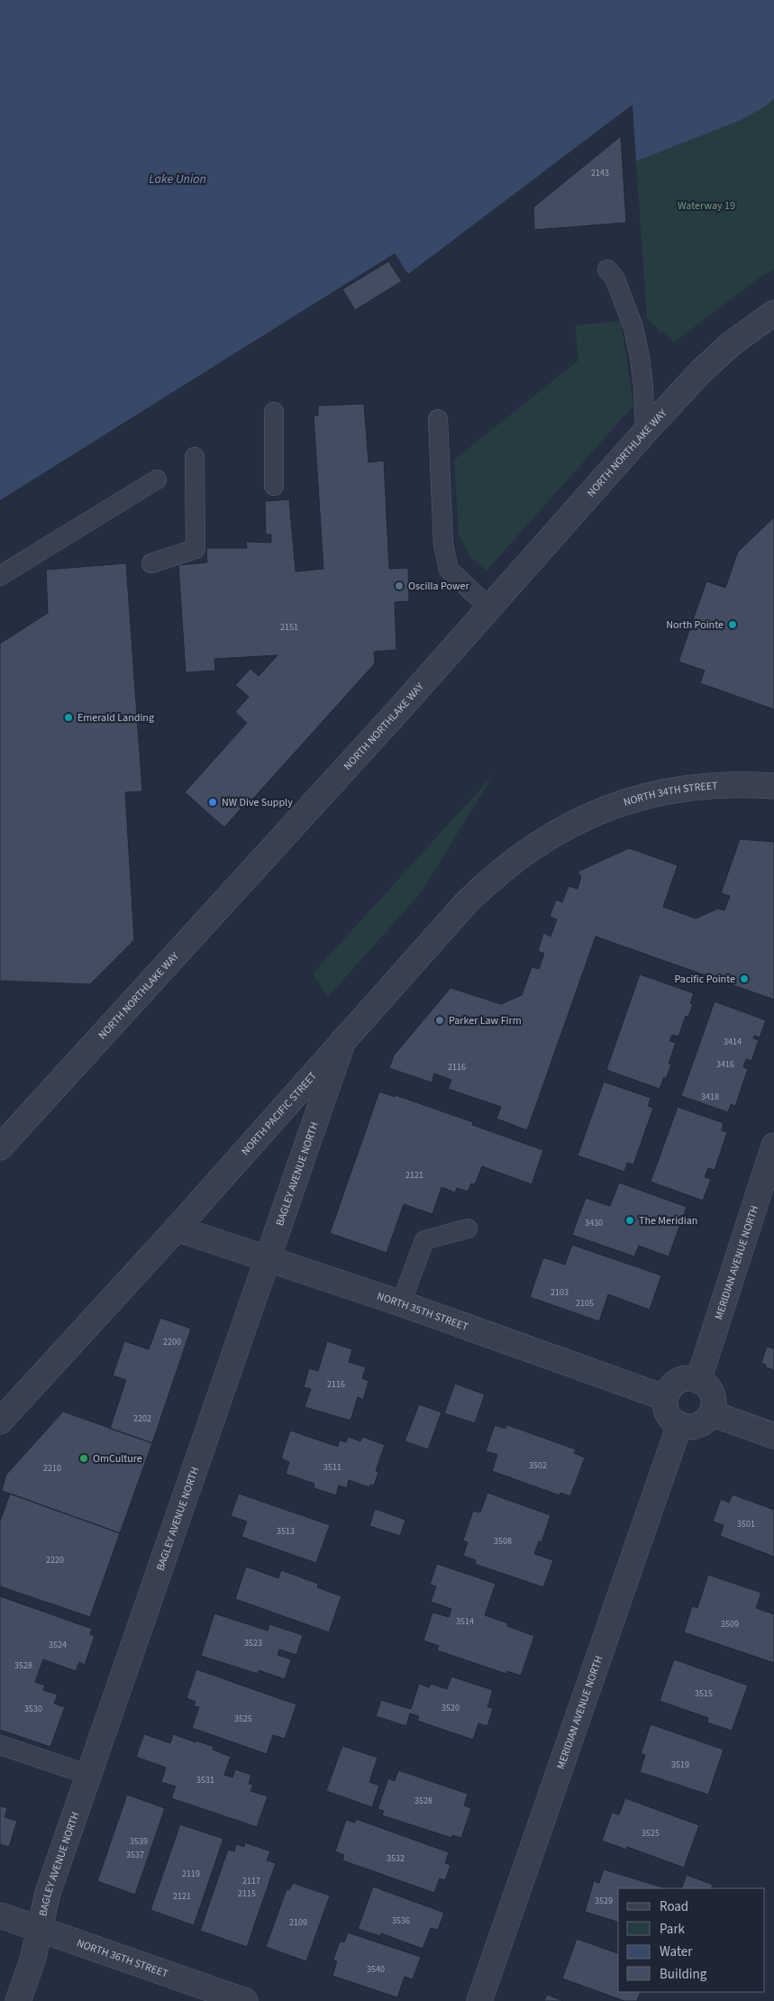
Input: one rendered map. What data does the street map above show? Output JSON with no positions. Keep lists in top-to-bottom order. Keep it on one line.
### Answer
{"streets":{"street":["NORTH NORTHLAKE WAY","NORTH 34TH STREET","NORTH PACIFIC STREET","BAGLEY AVENUE NORTH","MERIDIAN AVENUE NORTH","NORTH 35TH STREET","NORTH 36TH STREET"]},"crossings":[["NORTH 34TH STREET","NORTH PACIFIC STREET"],["NORTH PACIFIC STREET","BAGLEY AVENUE NORTH"],["NORTH PACIFIC STREET","NORTH 35TH STREET"],["BAGLEY AVENUE NORTH","NORTH 35TH STREET"],["BAGLEY AVENUE NORTH","NORTH 36TH STREET"],["MERIDIAN AVENUE NORTH","NORTH 35TH STREET"]],"water":["Lake Union"],"parks":["Waterway 19"],"places":["Oscilla Power","North Pointe","Emerald Landing","NW Dive Supply","Pacific Pointe","Parker Law Firm","The Meridian","OmCulture"],"house_numbers":["2143","2151","3414","3416","2116","3418","2121","3430","2103","2105","2200","2116","2202","3502","3511","2210","3501","3513","3508","2220","3514","3509","3523","3524","3528","3515","3520","3530","3525","3519","3531","3528","3525","3539","3537","3532","2119","2117","2115","2121","3529","3536","2109","3540"],"legend":["Road","Park","Water","Building"]}
